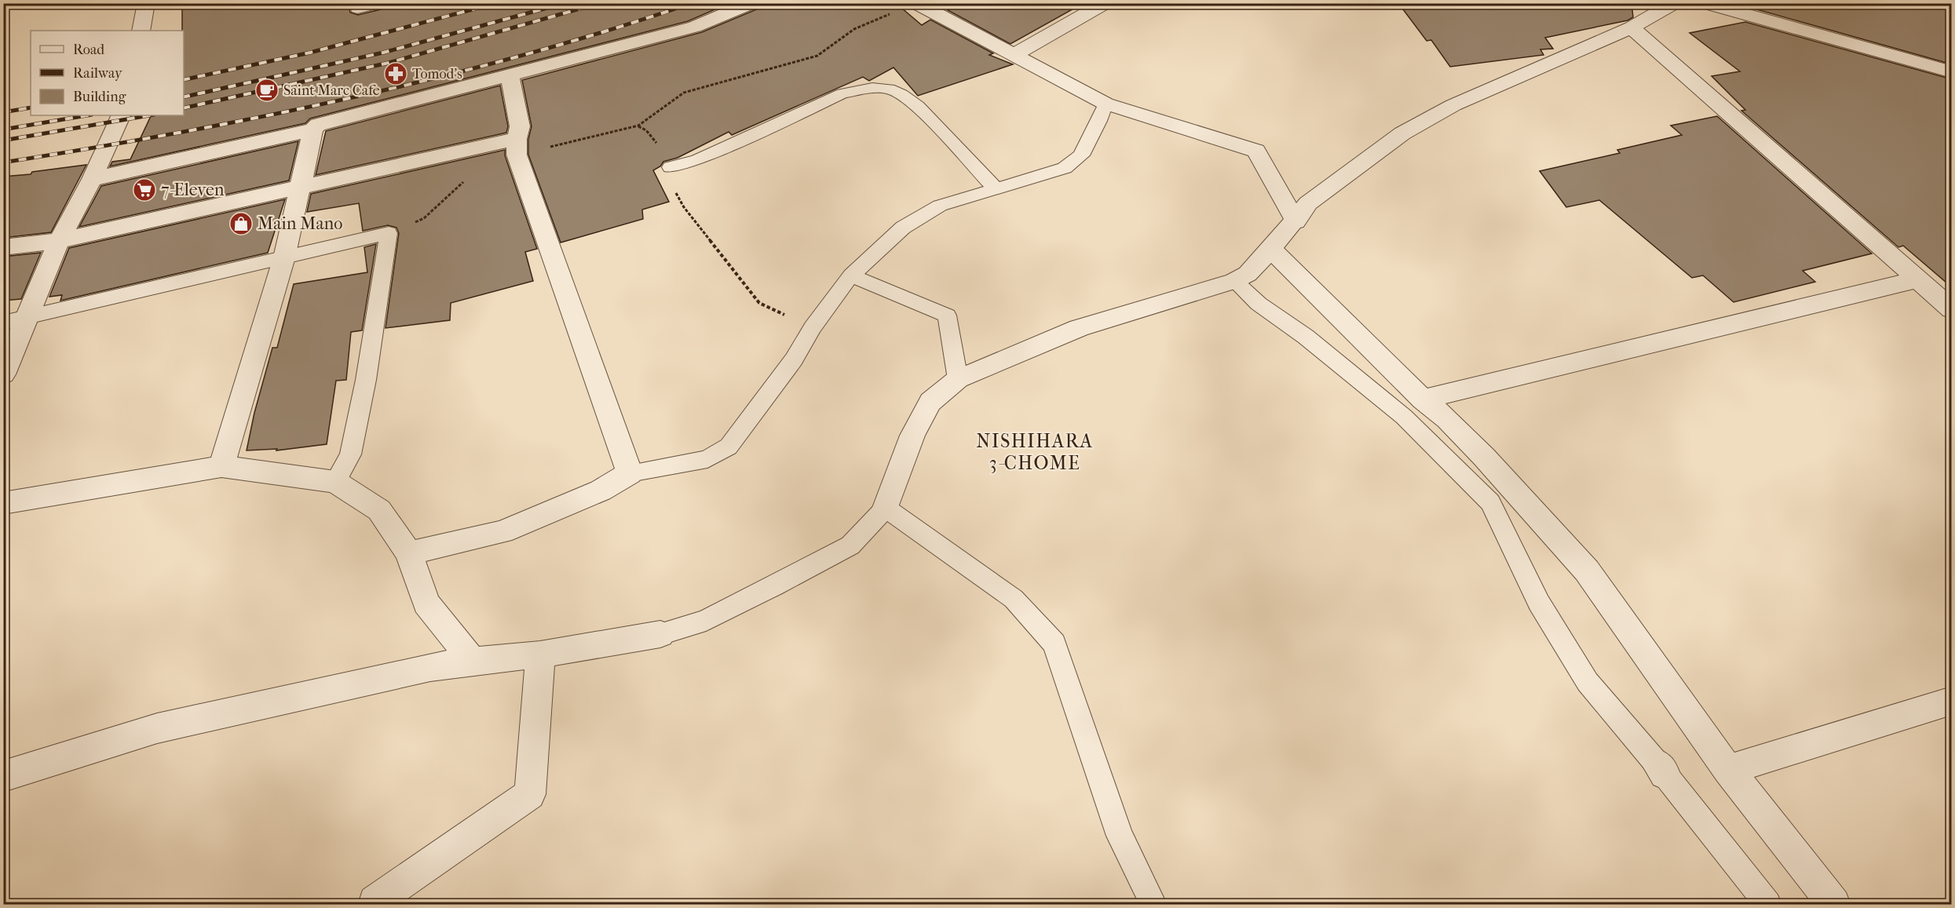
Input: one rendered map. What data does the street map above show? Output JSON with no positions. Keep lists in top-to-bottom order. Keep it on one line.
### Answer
{"districts":["NISHIHARA 3-CHOME"],"places":{"pharmacy":["Tomod's"],"cafe":["Saint Marc Cafe"],"supermarket":["7-Eleven"],"shop":["Main Mano"]},"legend":["Road","Railway","Building"]}
